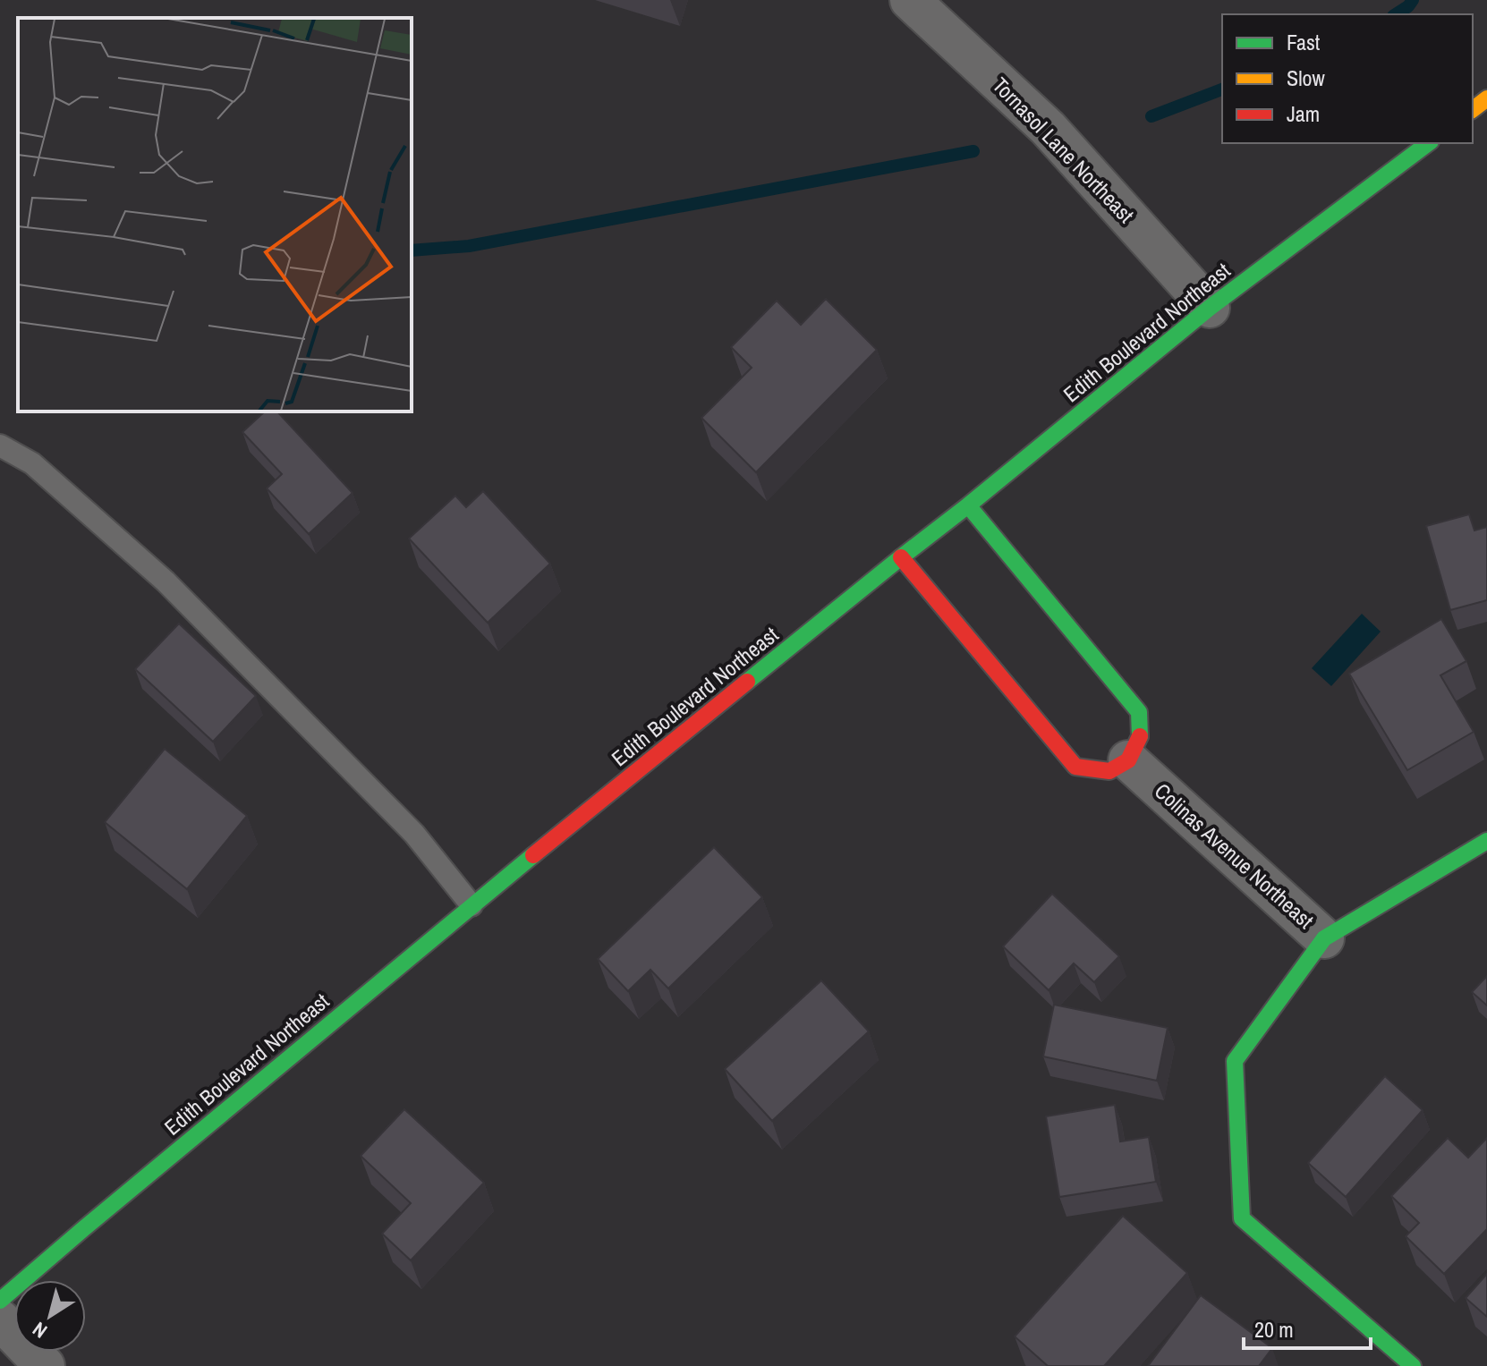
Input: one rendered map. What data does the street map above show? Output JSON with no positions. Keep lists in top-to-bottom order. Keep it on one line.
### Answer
{"streets":{"street":["Tornasol Lane Northeast","Edith Boulevard Northeast","Colinas Avenue Northeast"]},"crossings":[["Tornasol Lane Northeast","Edith Boulevard Northeast"]],"legend":["Fast","Slow","Jam"],"scale_bar":"20 m","north":"bottom left"}
